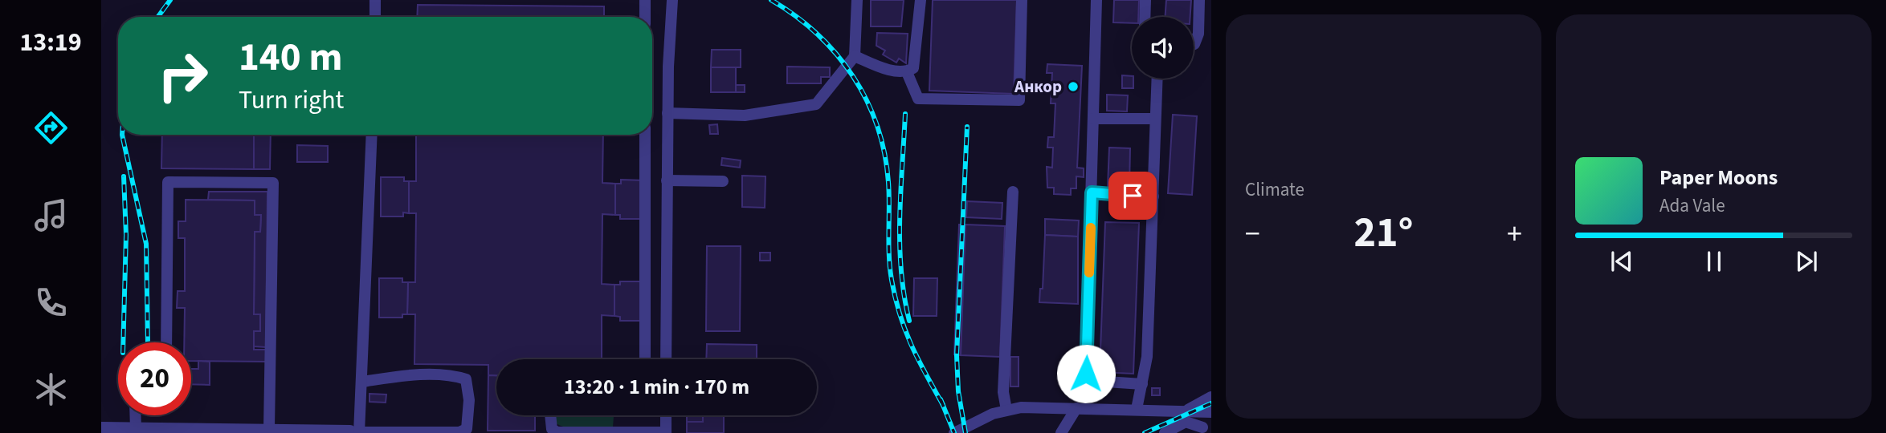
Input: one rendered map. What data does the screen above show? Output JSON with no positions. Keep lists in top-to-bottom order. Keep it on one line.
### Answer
{"places":["Анкор"],"page":{"tabs":"13:19","tile":"Climate","turn":["140 m","Turn right"],"song":["Paper Moons","Ada Vale"],"heat":["−","21°","+"],"limit":"20","trip":"13:20 · 1 min · 170 m"}}
